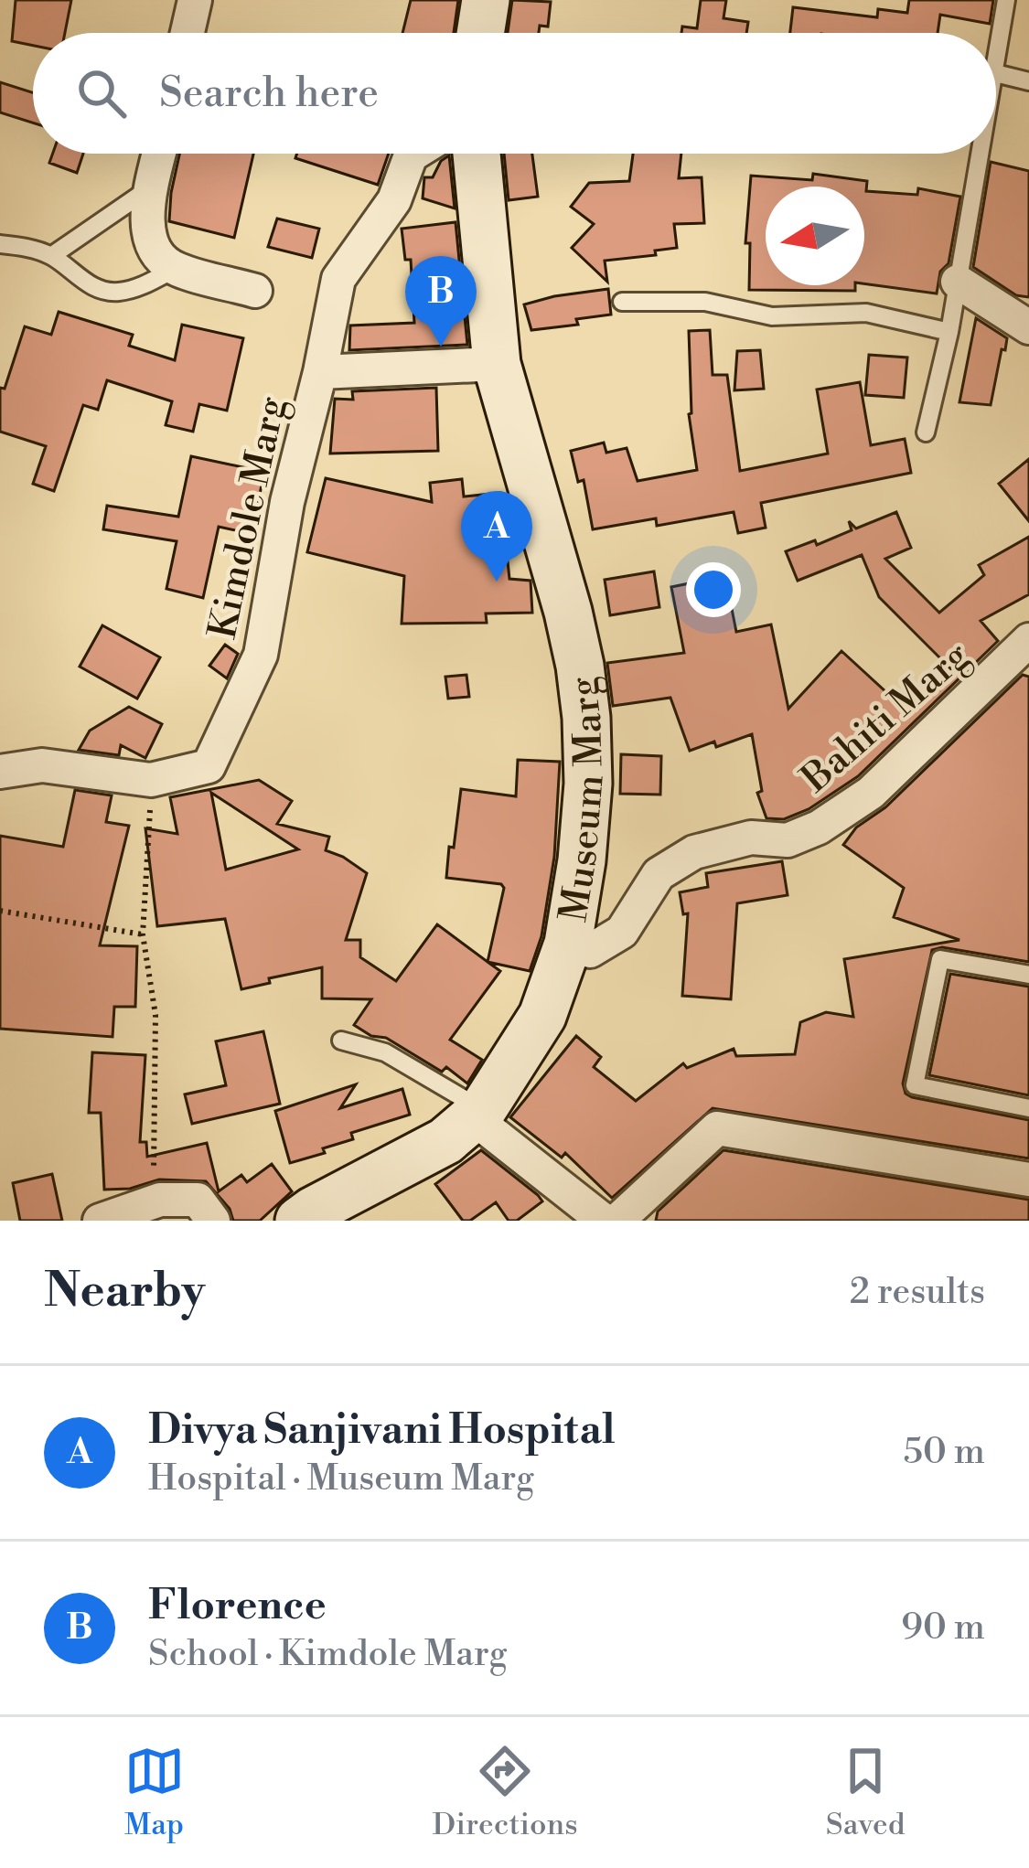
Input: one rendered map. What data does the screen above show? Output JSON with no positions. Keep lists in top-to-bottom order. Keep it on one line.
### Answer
{"streets":{"main road":["Museum Marg"],"street":["Kimdole Marg","Bahiti Marg"]},"crossings":[["Kimdole Marg","Museum Marg"],["Bahiti Marg","Museum Marg"]],"north":"left","page":{"search":"Search here","pins":["B","A"],"heading":["Nearby","2 results"],"list":[{"mark":"A","name":"Divya Sanjivani Hospital","note":"Hospital · Museum Marg","value":"50 m"},{"mark":"B","name":"Florence","note":"School · Kimdole Marg","value":"90 m"}],"nav":["Map","Directions","Saved"]}}
